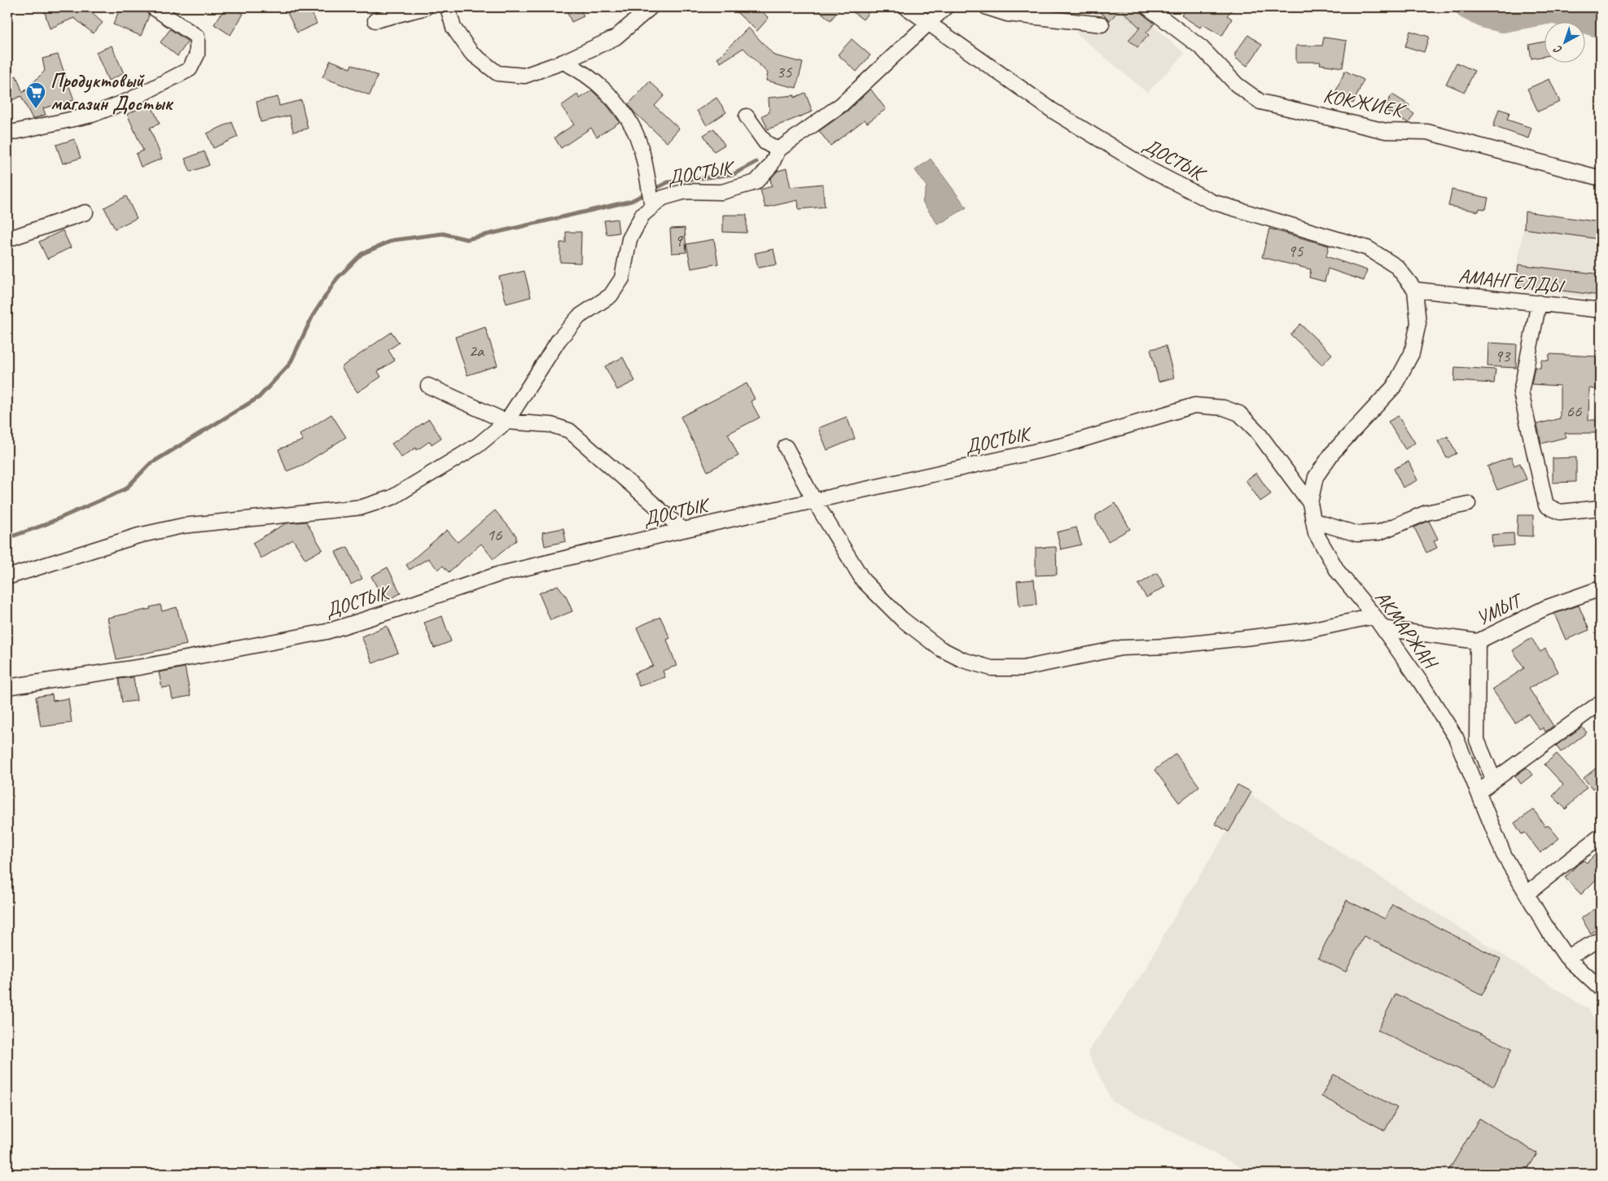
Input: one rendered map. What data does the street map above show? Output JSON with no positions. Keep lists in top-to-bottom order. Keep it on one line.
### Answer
{"streets":{"street":["КОКЖИЕК","ДОСТЫК","АМАНГЕЛДЫ","УМЫТ","АКМАРЖАН"]},"crossings":[["ДОСТЫК","АМАНГЕЛДЫ"],["ДОСТЫК","АКМАРЖАН"],["АМАНГЕЛДЫ","АКМАРЖАН"],["УМЫТ","АКМАРЖАН"]],"places":{"supermarket":["Продуктовый магазин Достык"]},"house_numbers":["35","9","95","2а","93","66","16"],"north":"bottom left"}
